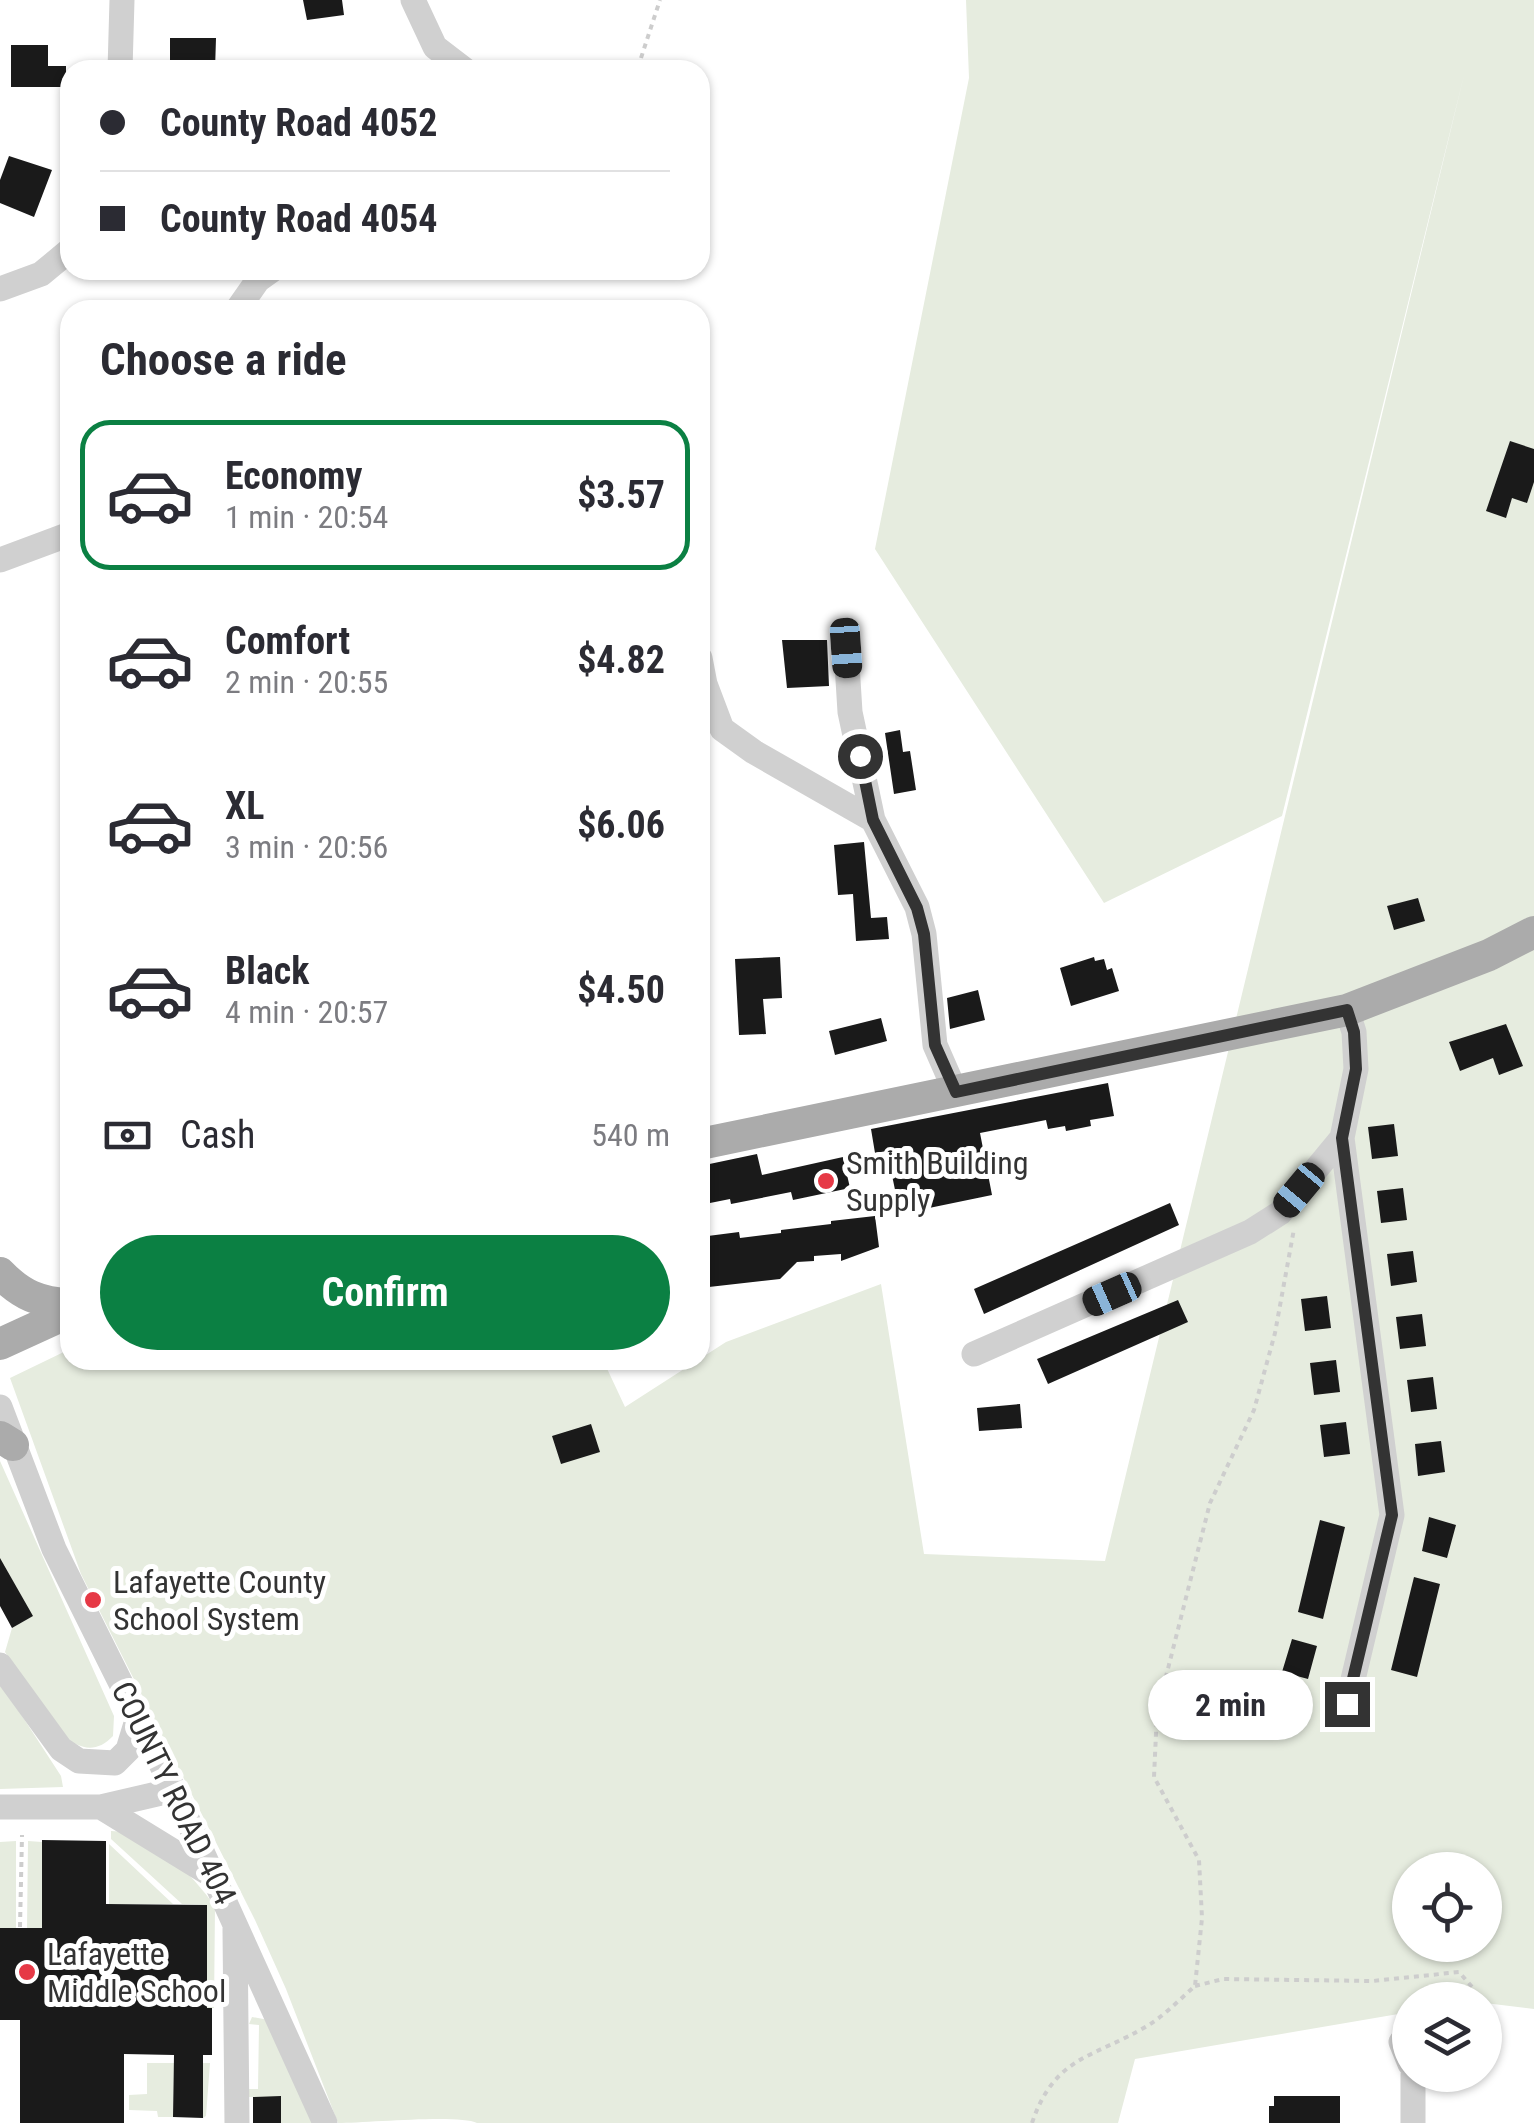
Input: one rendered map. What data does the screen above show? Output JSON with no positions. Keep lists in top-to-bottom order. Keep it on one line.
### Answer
{"streets":{"street":["COUNTY ROAD 404"]},"places":["Smith Building Supply","Lafayette County School System","Lafayette Middle School"],"page":{"banner":["County Road 4052","County Road 4054"],"heading":"Choose a ride","list":[{"name":"Economy","note":"1 min · 20:54","value":"$3.57"},{"name":"Comfort","note":"2 min · 20:55","value":"$4.82"},{"name":"XL","note":"3 min · 20:56","value":"$6.06"},{"name":"Black","note":"4 min · 20:57","value":"$4.50"}],"pay":["Cash","540 m"],"buttons":"Confirm","bubble":"2 min"}}
